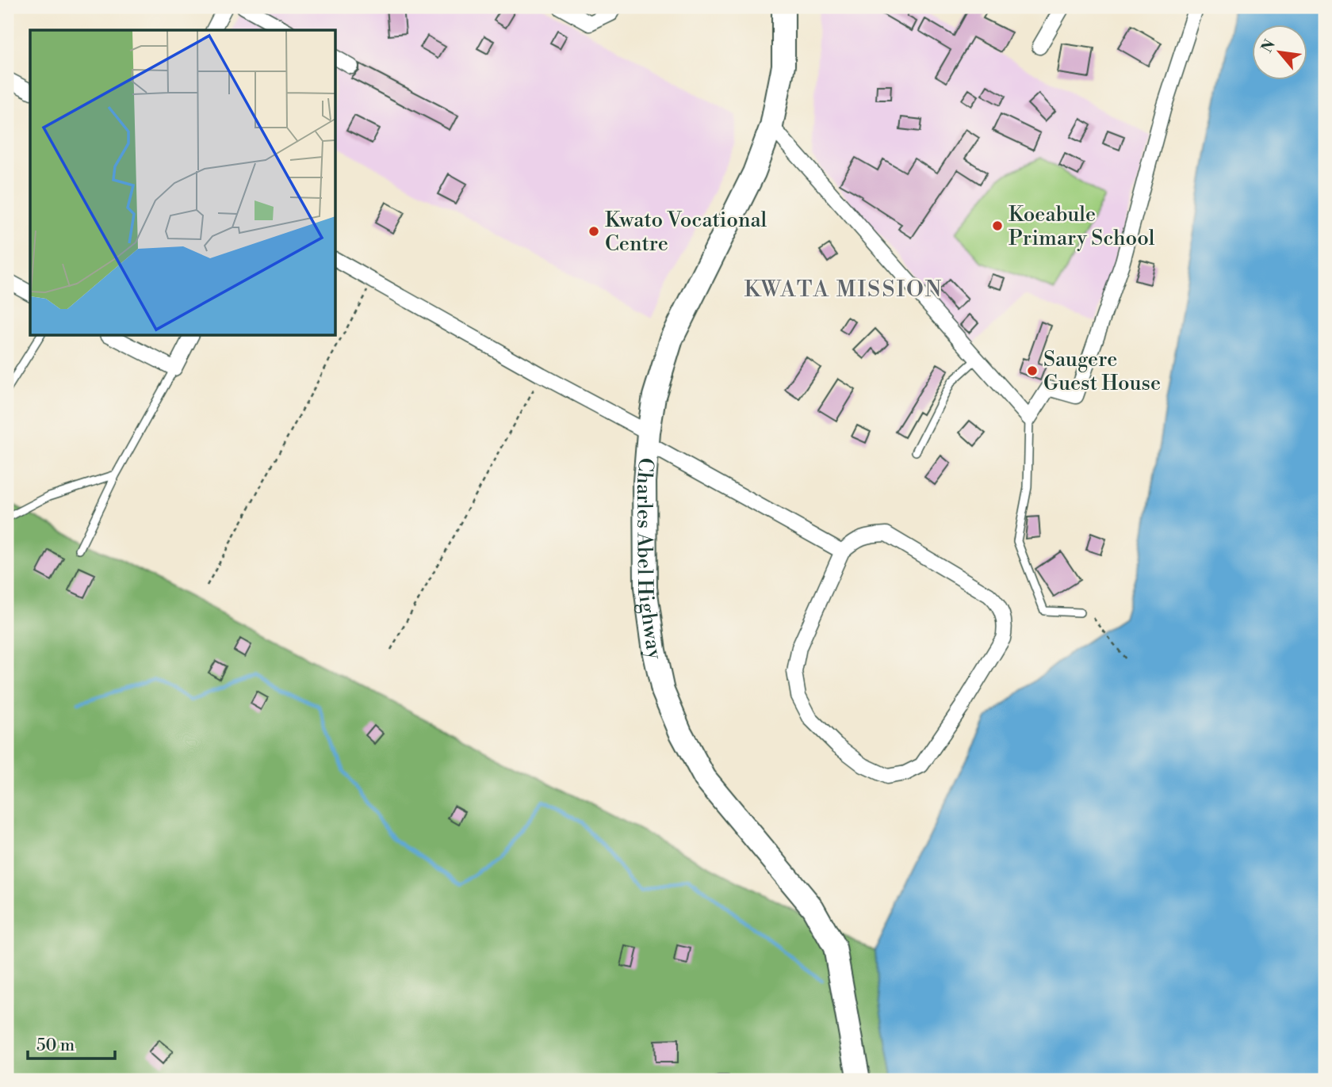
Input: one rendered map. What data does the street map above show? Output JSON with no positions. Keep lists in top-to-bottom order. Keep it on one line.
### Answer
{"streets":{"main road":["Charles Abel Highway"]},"districts":["KWATA MISSION"],"places":["Koeabule Primary School","Kwato Vocational Centre","Saugere Guest House"],"scale_bar":"50 m","north":"top left"}
